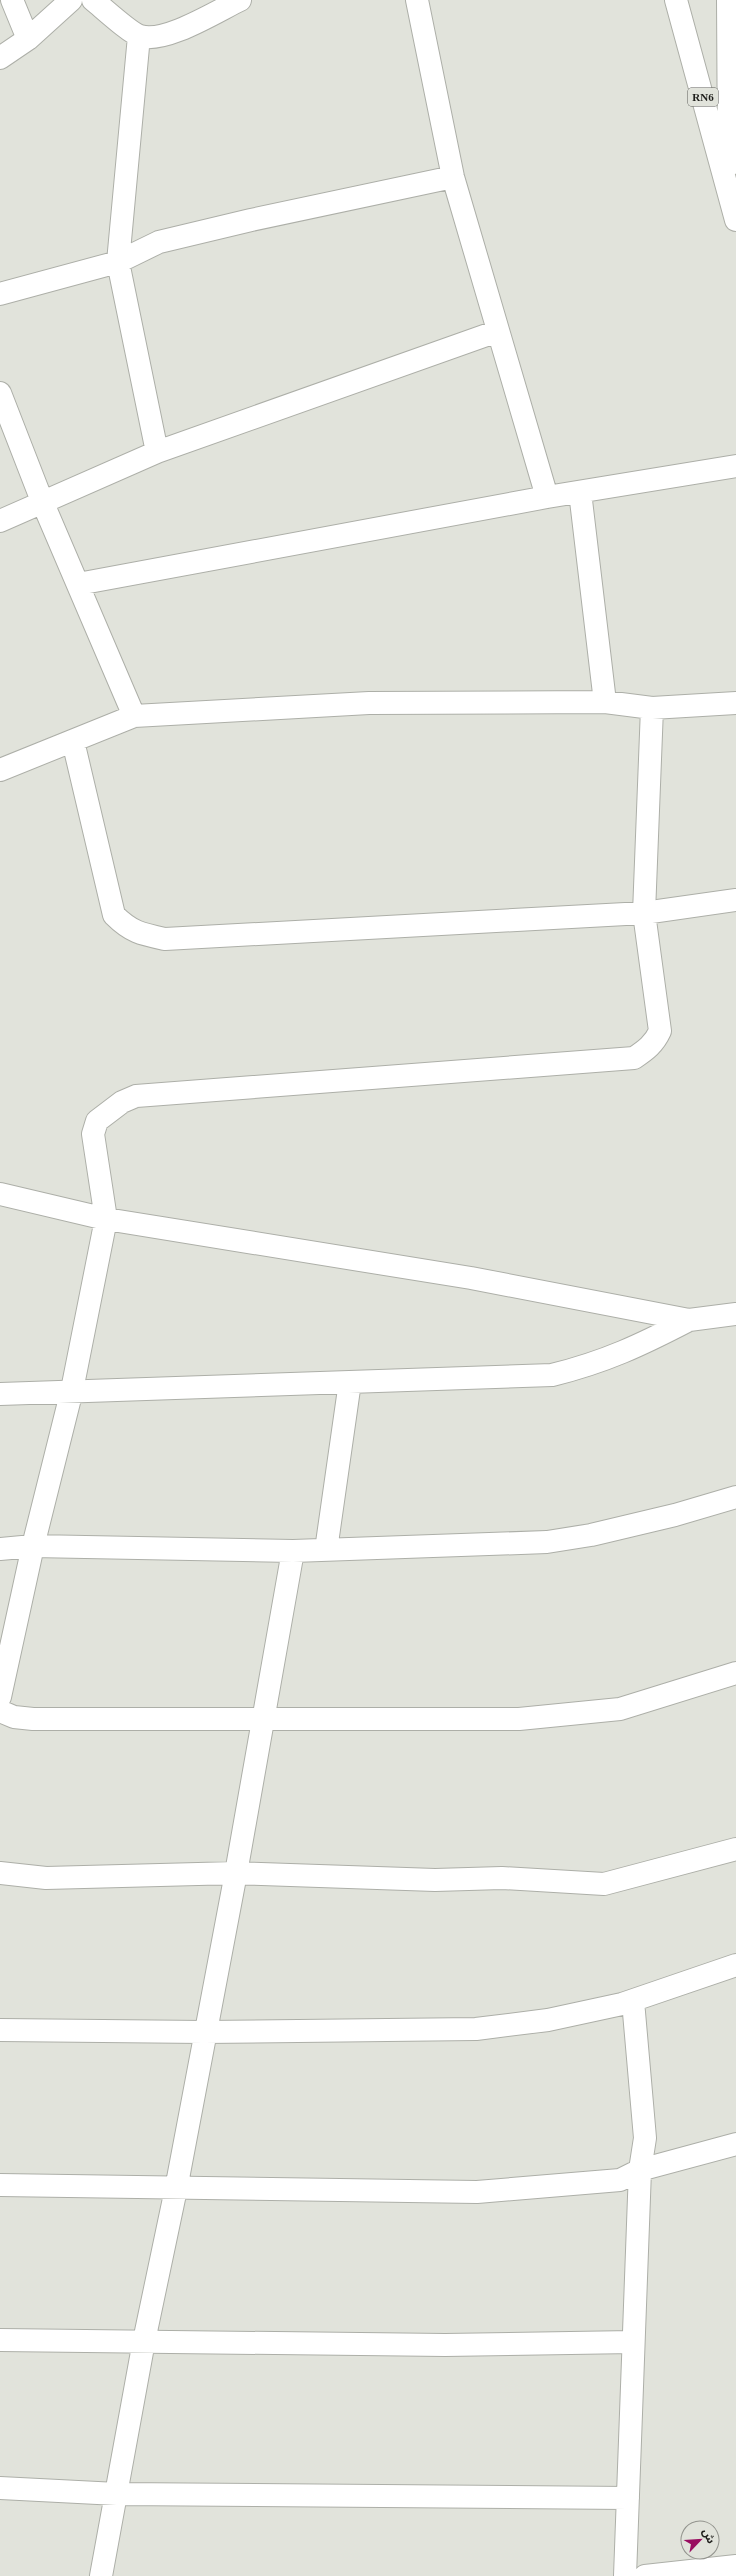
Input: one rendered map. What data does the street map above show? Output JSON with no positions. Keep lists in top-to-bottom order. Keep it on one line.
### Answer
{"streets":{"street":["RN6"]},"north":"top right"}
